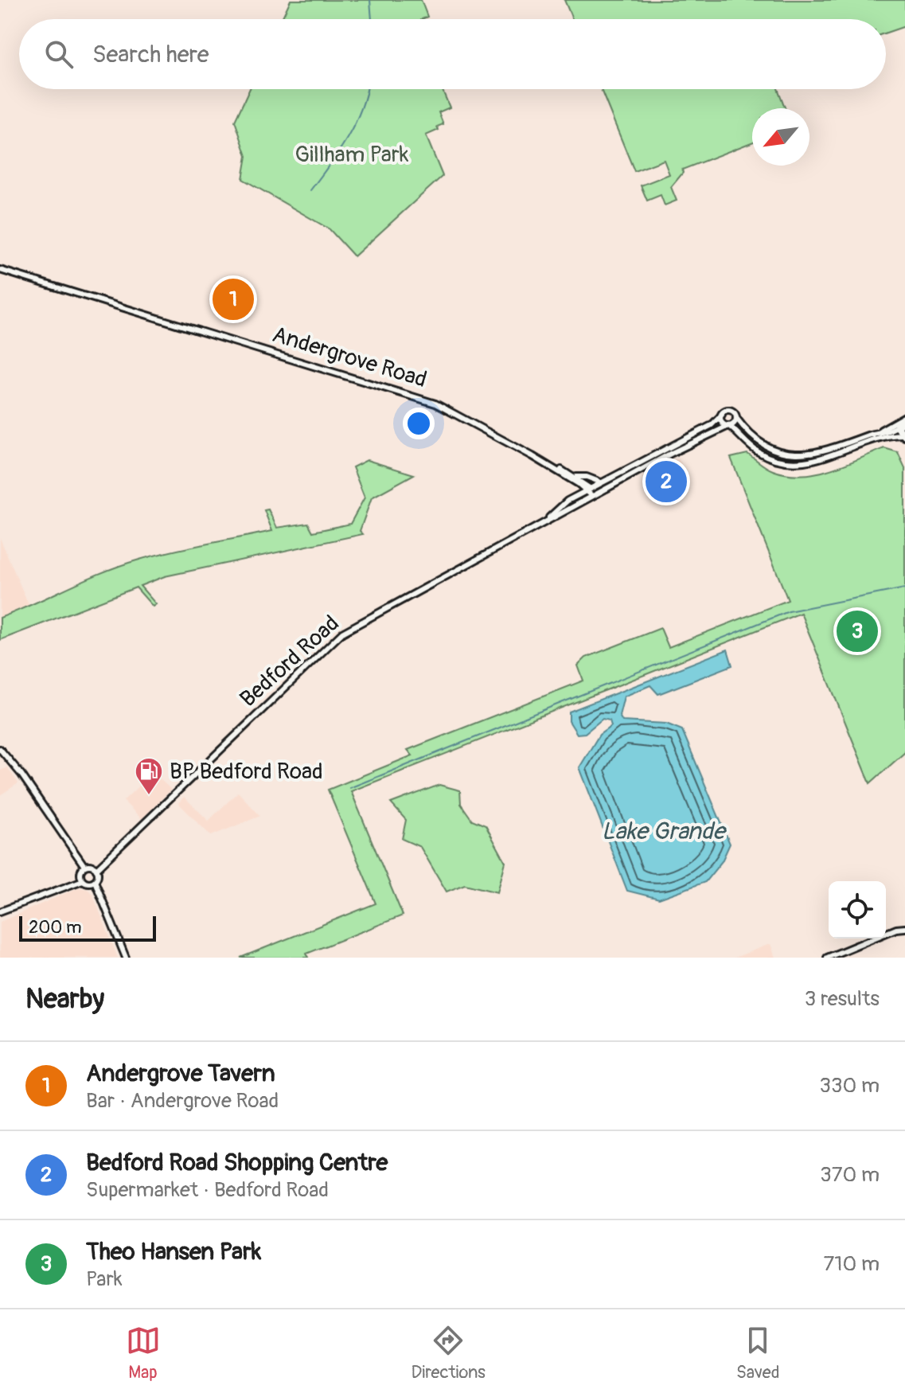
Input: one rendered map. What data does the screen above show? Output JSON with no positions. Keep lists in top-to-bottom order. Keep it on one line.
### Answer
{"streets":{"street":["Andergrove Road","Bedford Road"]},"crossings":[["Andergrove Road","Bedford Road"]],"water":["Lake Grande"],"parks":["Gillham Park"],"places":{"fuel station":["BP Bedford Road"]},"scale_bar":"200 m","north":"bottom left","page":{"search":"Search here","pins":["1","2","3"],"scale":"200 m","heading":["Nearby","3 results"],"list":[{"mark":"1","name":"Andergrove Tavern","note":"Bar · Andergrove Road","value":"330 m"},{"mark":"2","name":"Bedford Road Shopping Centre","note":"Supermarket · Bedford Road","value":"370 m"},{"mark":"3","name":"Theo Hansen Park","note":"Park","value":"710 m"}],"nav":["Map","Directions","Saved"]}}
